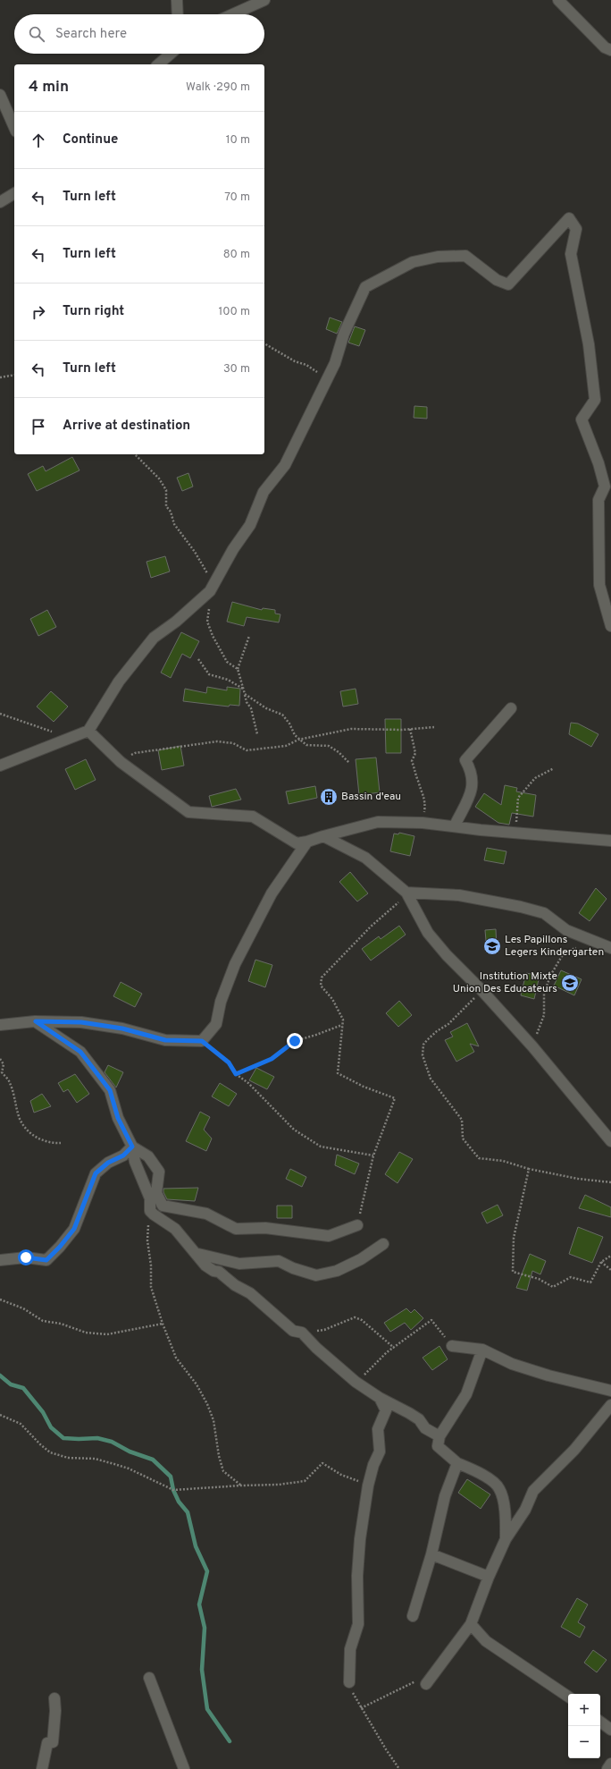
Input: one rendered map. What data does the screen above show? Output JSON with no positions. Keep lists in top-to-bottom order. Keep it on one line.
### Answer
{"places":{"building":["Bassin d'eau"],"school or university":["Les Papillons Legers Kindergarten","Institution Mixte Union Des Educateurs"]},"page":{"search":"Search here","heading":["4 min","Walk · 290 m"],"list":[["Continue","10 m"],["Turn left","70 m"],["Turn left","80 m"],["Turn right","100 m"],["Turn left","30 m"],"Arrive at destination"],"map_buttons":["+","−"]}}
